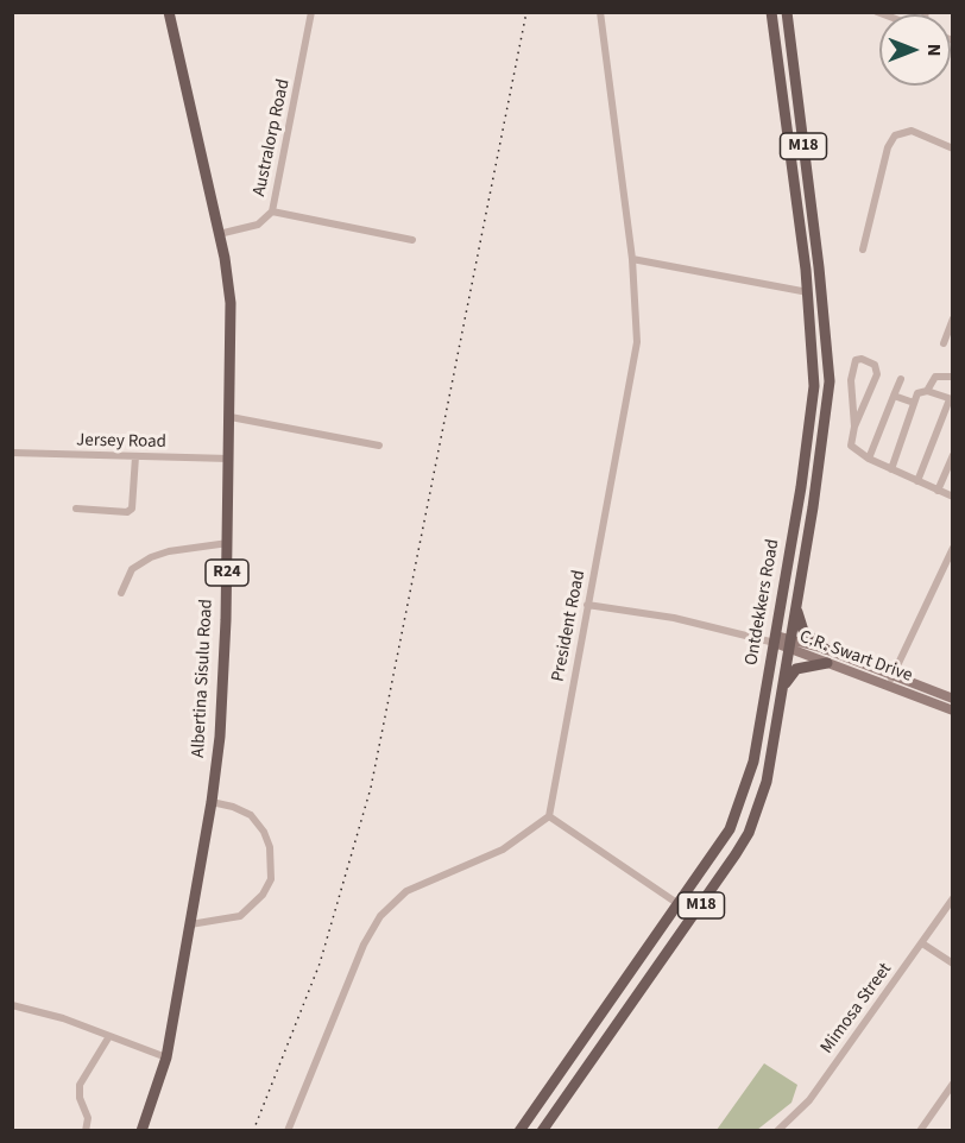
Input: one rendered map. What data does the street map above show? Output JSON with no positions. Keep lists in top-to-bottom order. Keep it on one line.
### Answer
{"streets":{"main road":["M18","R24","Ontdekkers Road","C.R. Swart Drive","Albertina Sisulu Road"],"street":["Australorp Road","Jersey Road","President Road","Mimosa Street"]},"crossings":[["Australorp Road","Albertina Sisulu Road"],["Jersey Road","Albertina Sisulu Road"],["Ontdekkers Road","C.R. Swart Drive"],["President Road","C.R. Swart Drive"]],"north":"right"}
